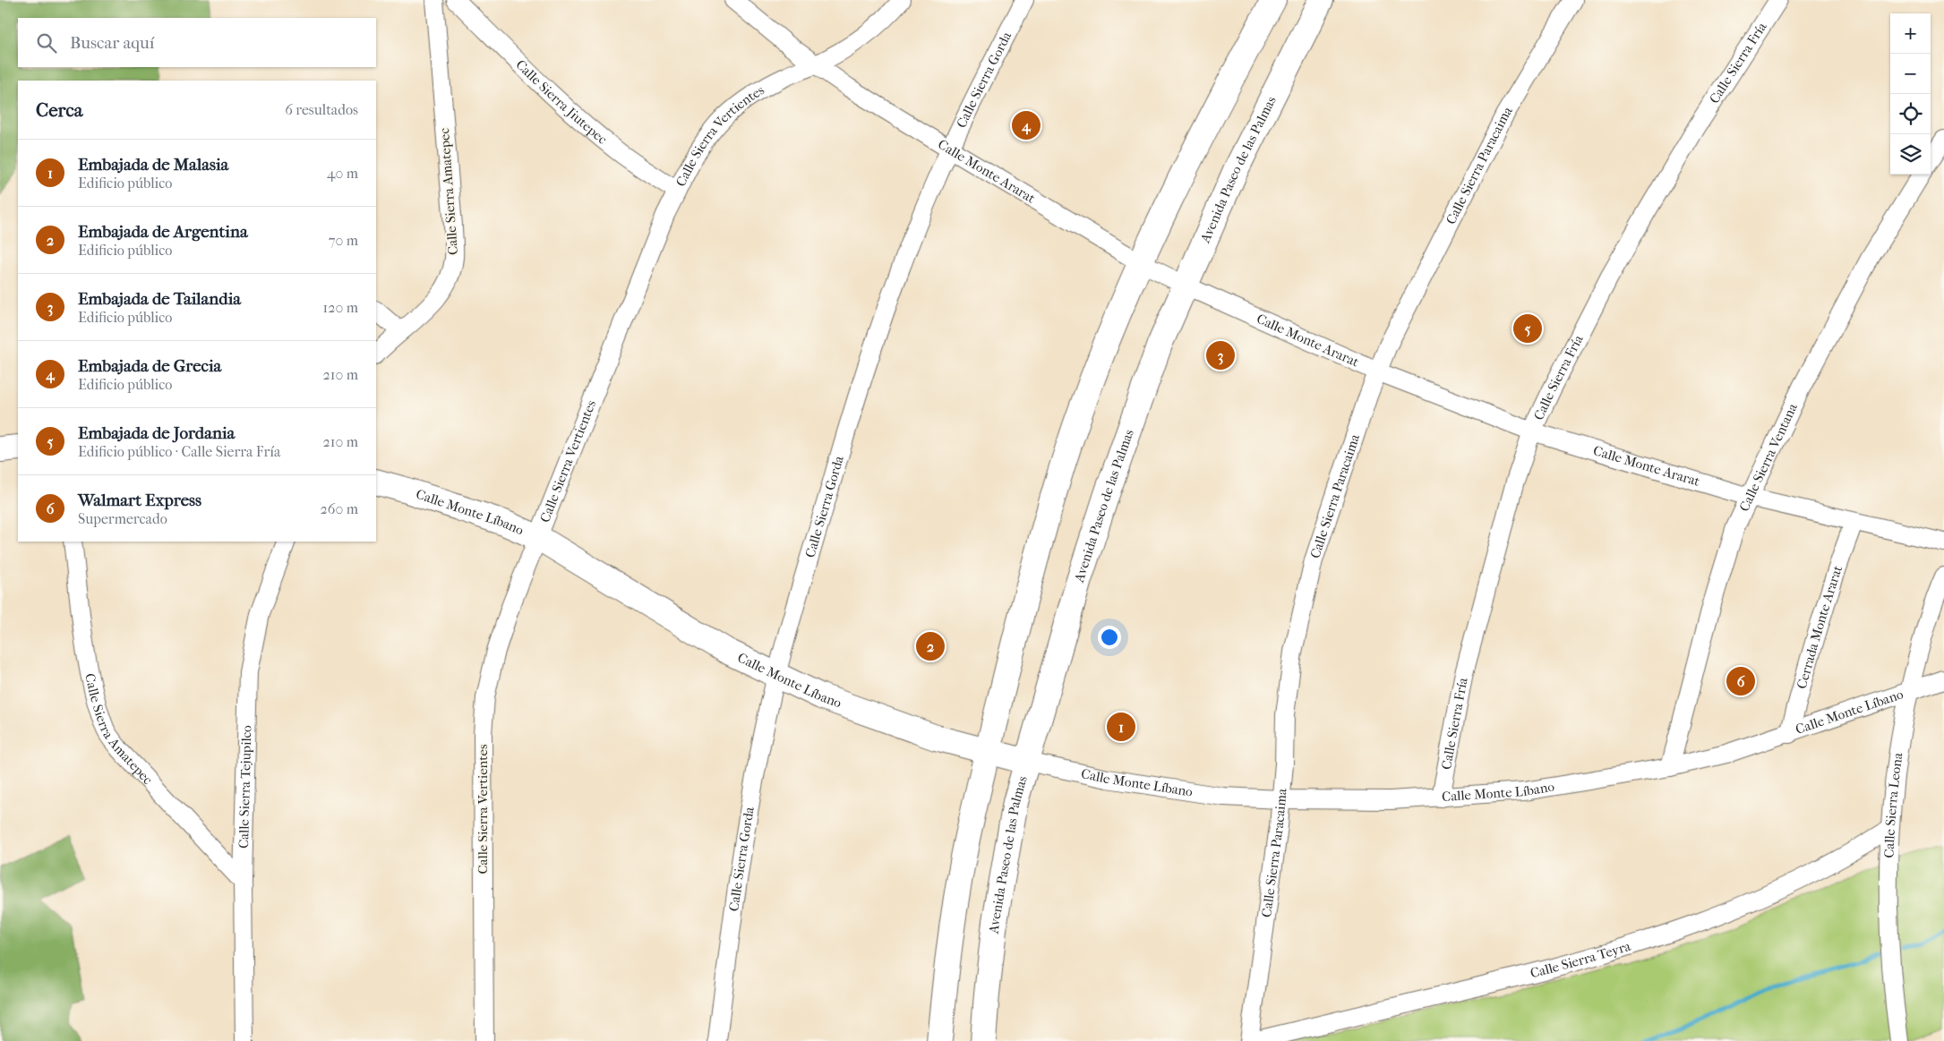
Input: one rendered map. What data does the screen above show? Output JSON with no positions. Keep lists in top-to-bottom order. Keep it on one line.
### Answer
{"streets":{"main road":["Avenida Paseo de las Palmas","Calle Monte Líbano"],"street":["Calle Sierra Fría","Calle Sierra Gorda","Calle Sierra Jiutepec","Calle Sierra Vertientes","Calle Sierra Paracaima","Calle Monte Ararat","Calle Sierra Amatepec","Calle Sierra Ventana","Cerrada Monte Ararat","Calle Sierra Tejupilco","Calle Sierra Leona","Calle Sierra Teyra"]},"crossings":[["Calle Sierra Fría","Calle Monte Ararat"],["Calle Sierra Fría","Calle Monte Líbano"],["Calle Sierra Gorda","Calle Monte Ararat"],["Calle Sierra Gorda","Calle Monte Líbano"],["Calle Sierra Jiutepec","Calle Sierra Vertientes"],["Calle Sierra Vertientes","Calle Monte Ararat"],["Calle Sierra Vertientes","Calle Monte Líbano"],["Calle Sierra Paracaima","Calle Monte Ararat"],["Calle Sierra Paracaima","Calle Monte Líbano"],["Avenida Paseo de las Palmas","Calle Monte Ararat"],["Avenida Paseo de las Palmas","Calle Monte Líbano"],["Calle Monte Ararat","Calle Sierra Ventana"],["Calle Monte Ararat","Cerrada Monte Ararat"],["Calle Sierra Amatepec","Calle Sierra Tejupilco"],["Calle Sierra Ventana","Calle Monte Líbano"],["Calle Monte Líbano","Cerrada Monte Ararat"],["Calle Monte Líbano","Calle Sierra Leona"],["Calle Sierra Leona","Calle Sierra Teyra"]],"page":{"map_buttons":["+","−"],"search":"Buscar aquí","heading":["Cerca","6 resultados"],"pins":["4","5","3","2","6","1"],"list":[{"mark":"1","name":"Embajada de Malasia","note":"Edificio público","value":"40 m"},{"mark":"2","name":"Embajada de Argentina","note":"Edificio público","value":"70 m"},{"mark":"3","name":"Embajada de Tailandia","note":"Edificio público","value":"120 m"},{"mark":"4","name":"Embajada de Grecia","note":"Edificio público","value":"210 m"},{"mark":"5","name":"Embajada de Jordania","note":"Edificio público · Calle Sierra Fría","value":"210 m"},{"mark":"6","name":"Walmart Express","note":"Supermercado","value":"260 m"}]}}
